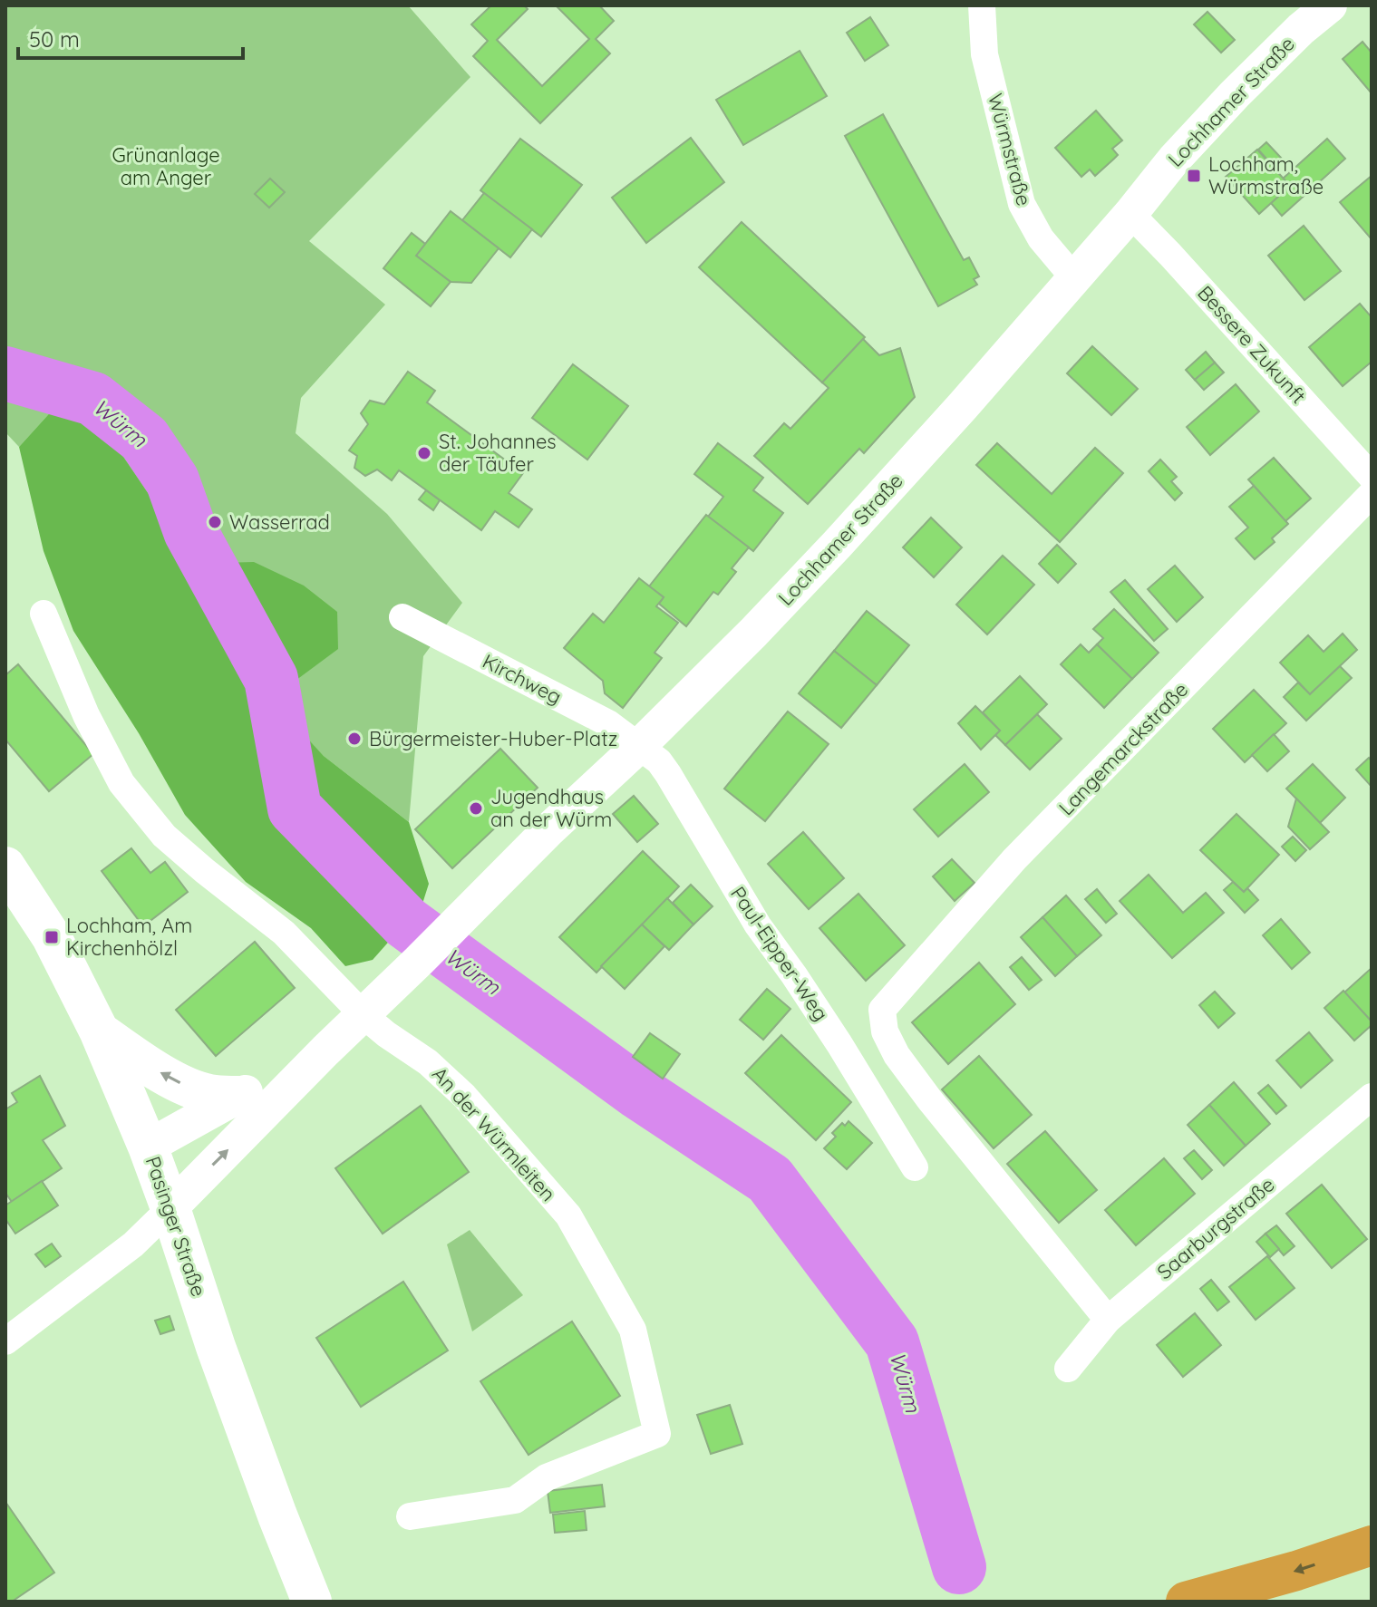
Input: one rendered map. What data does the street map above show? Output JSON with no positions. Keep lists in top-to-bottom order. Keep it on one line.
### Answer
{"streets":{"main road":["Pasinger Straße"],"street":["Lochhamer Straße","Würmstraße","Bessere Zukunft","Kirchweg","Langemarckstraße","Paul-Eipper-Weg","An der Würmleiten","Saarburgstraße"]},"crossings":[["Lochhamer Straße","Würmstraße"],["Lochhamer Straße","Bessere Zukunft"],["Lochhamer Straße","Kirchweg"],["Lochhamer Straße","Paul-Eipper-Weg"],["Lochhamer Straße","An der Würmleiten"],["Lochhamer Straße","Pasinger Straße"],["Kirchweg","Paul-Eipper-Weg"],["Langemarckstraße","Saarburgstraße"]],"water":["Würm"],"parks":["Grünanlage am Anger"],"places":{"transit":["Lochham, Würmstraße","Lochham, Am Kirchenhölzl"],"other":["St. Johannes der Täufer","Wasserrad","Bürgermeister-Huber-Platz","Jugendhaus an der Würm"]},"scale_bar":"50 m"}
